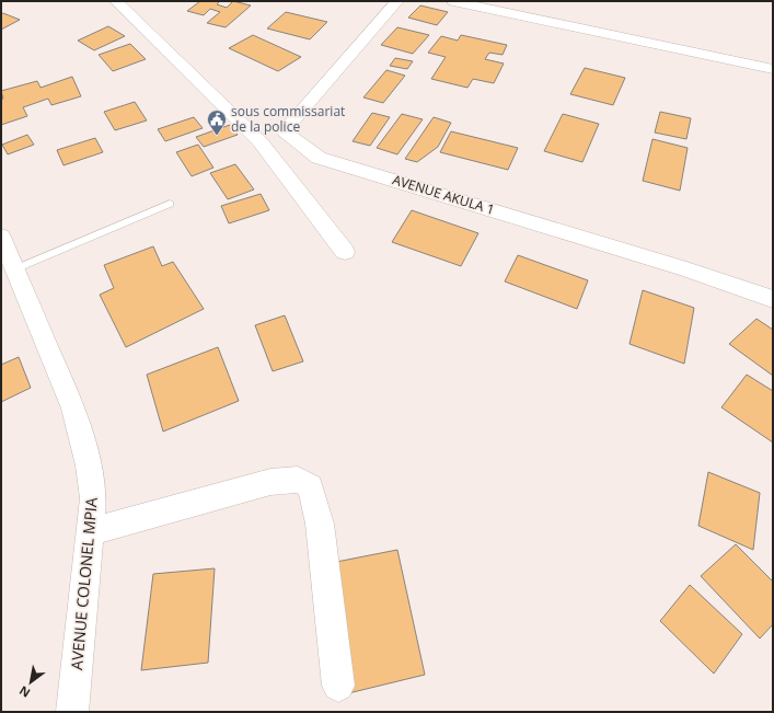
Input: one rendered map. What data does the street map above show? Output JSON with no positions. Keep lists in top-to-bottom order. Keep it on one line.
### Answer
{"streets":{"street":["AVENUE AKULA 1","AVENUE COLONEL MPIA"]},"places":{"public building":["sous commissariat de la police"]},"north":"bottom left"}
